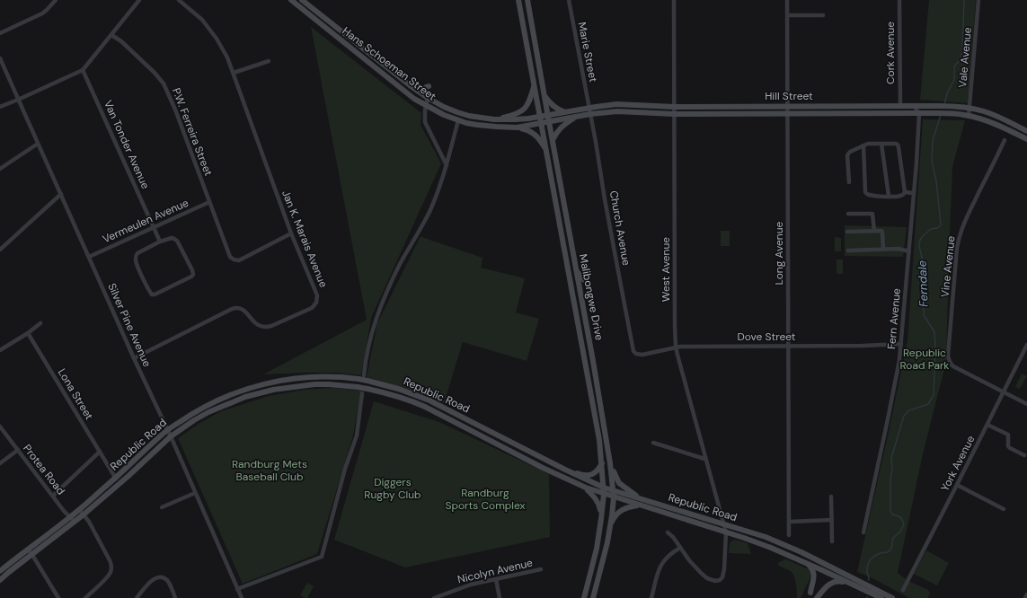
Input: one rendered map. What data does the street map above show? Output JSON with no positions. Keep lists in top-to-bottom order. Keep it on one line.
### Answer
{"streets":{"main road":["Hans Schoeman Street","Hill Street","Malibongwe Drive","Republic Road"],"street":["Marie Street","Cork Avenue","Vale Avenue","P.W. Ferreira Street","Van Tonder Avenue","Vermeulen Avenue","Church Avenue","Jan K. Marais Avenue","Long Avenue","Vine Avenue","West Avenue","Fern Avenue","Silver Pine Avenue","Dove Street","Lona Street","York Avenue","Protea Road","Nicolyn Avenue"]},"crossings":[["Marie Street","Hill Street"],["Marie Street","Church Avenue"],["Cork Avenue","Hill Street"],["Vale Avenue","Hill Street"],["Hans Schoeman Street","Hill Street"],["Hans Schoeman Street","Malibongwe Drive"],["Hill Street","Church Avenue"],["Hill Street","Long Avenue"],["Hill Street","West Avenue"],["Hill Street","Malibongwe Drive"],["Hill Street","Fern Avenue"],["P.W. Ferreira Street","Vermeulen Avenue"],["P.W. Ferreira Street","Jan K. Marais Avenue"],["Van Tonder Avenue","Vermeulen Avenue"],["Vermeulen Avenue","Silver Pine Avenue"],["Church Avenue","Dove Street"],["Jan K. Marais Avenue","Silver Pine Avenue"],["Long Avenue","Dove Street"],["Vine Avenue","York Avenue"],["West Avenue","Dove Street"],["West Avenue","Republic Road"],["Malibongwe Drive","Republic Road"],["Fern Avenue","Dove Street"],["Silver Pine Avenue","Republic Road"],["Lona Street","Republic Road"],["Republic Road","Protea Road"]],"water":["Ferndale"],"parks":["Republic Road Park","Randburg Mets Baseball Club","Diggers Rugby Club","Randburg Sports Complex"]}
